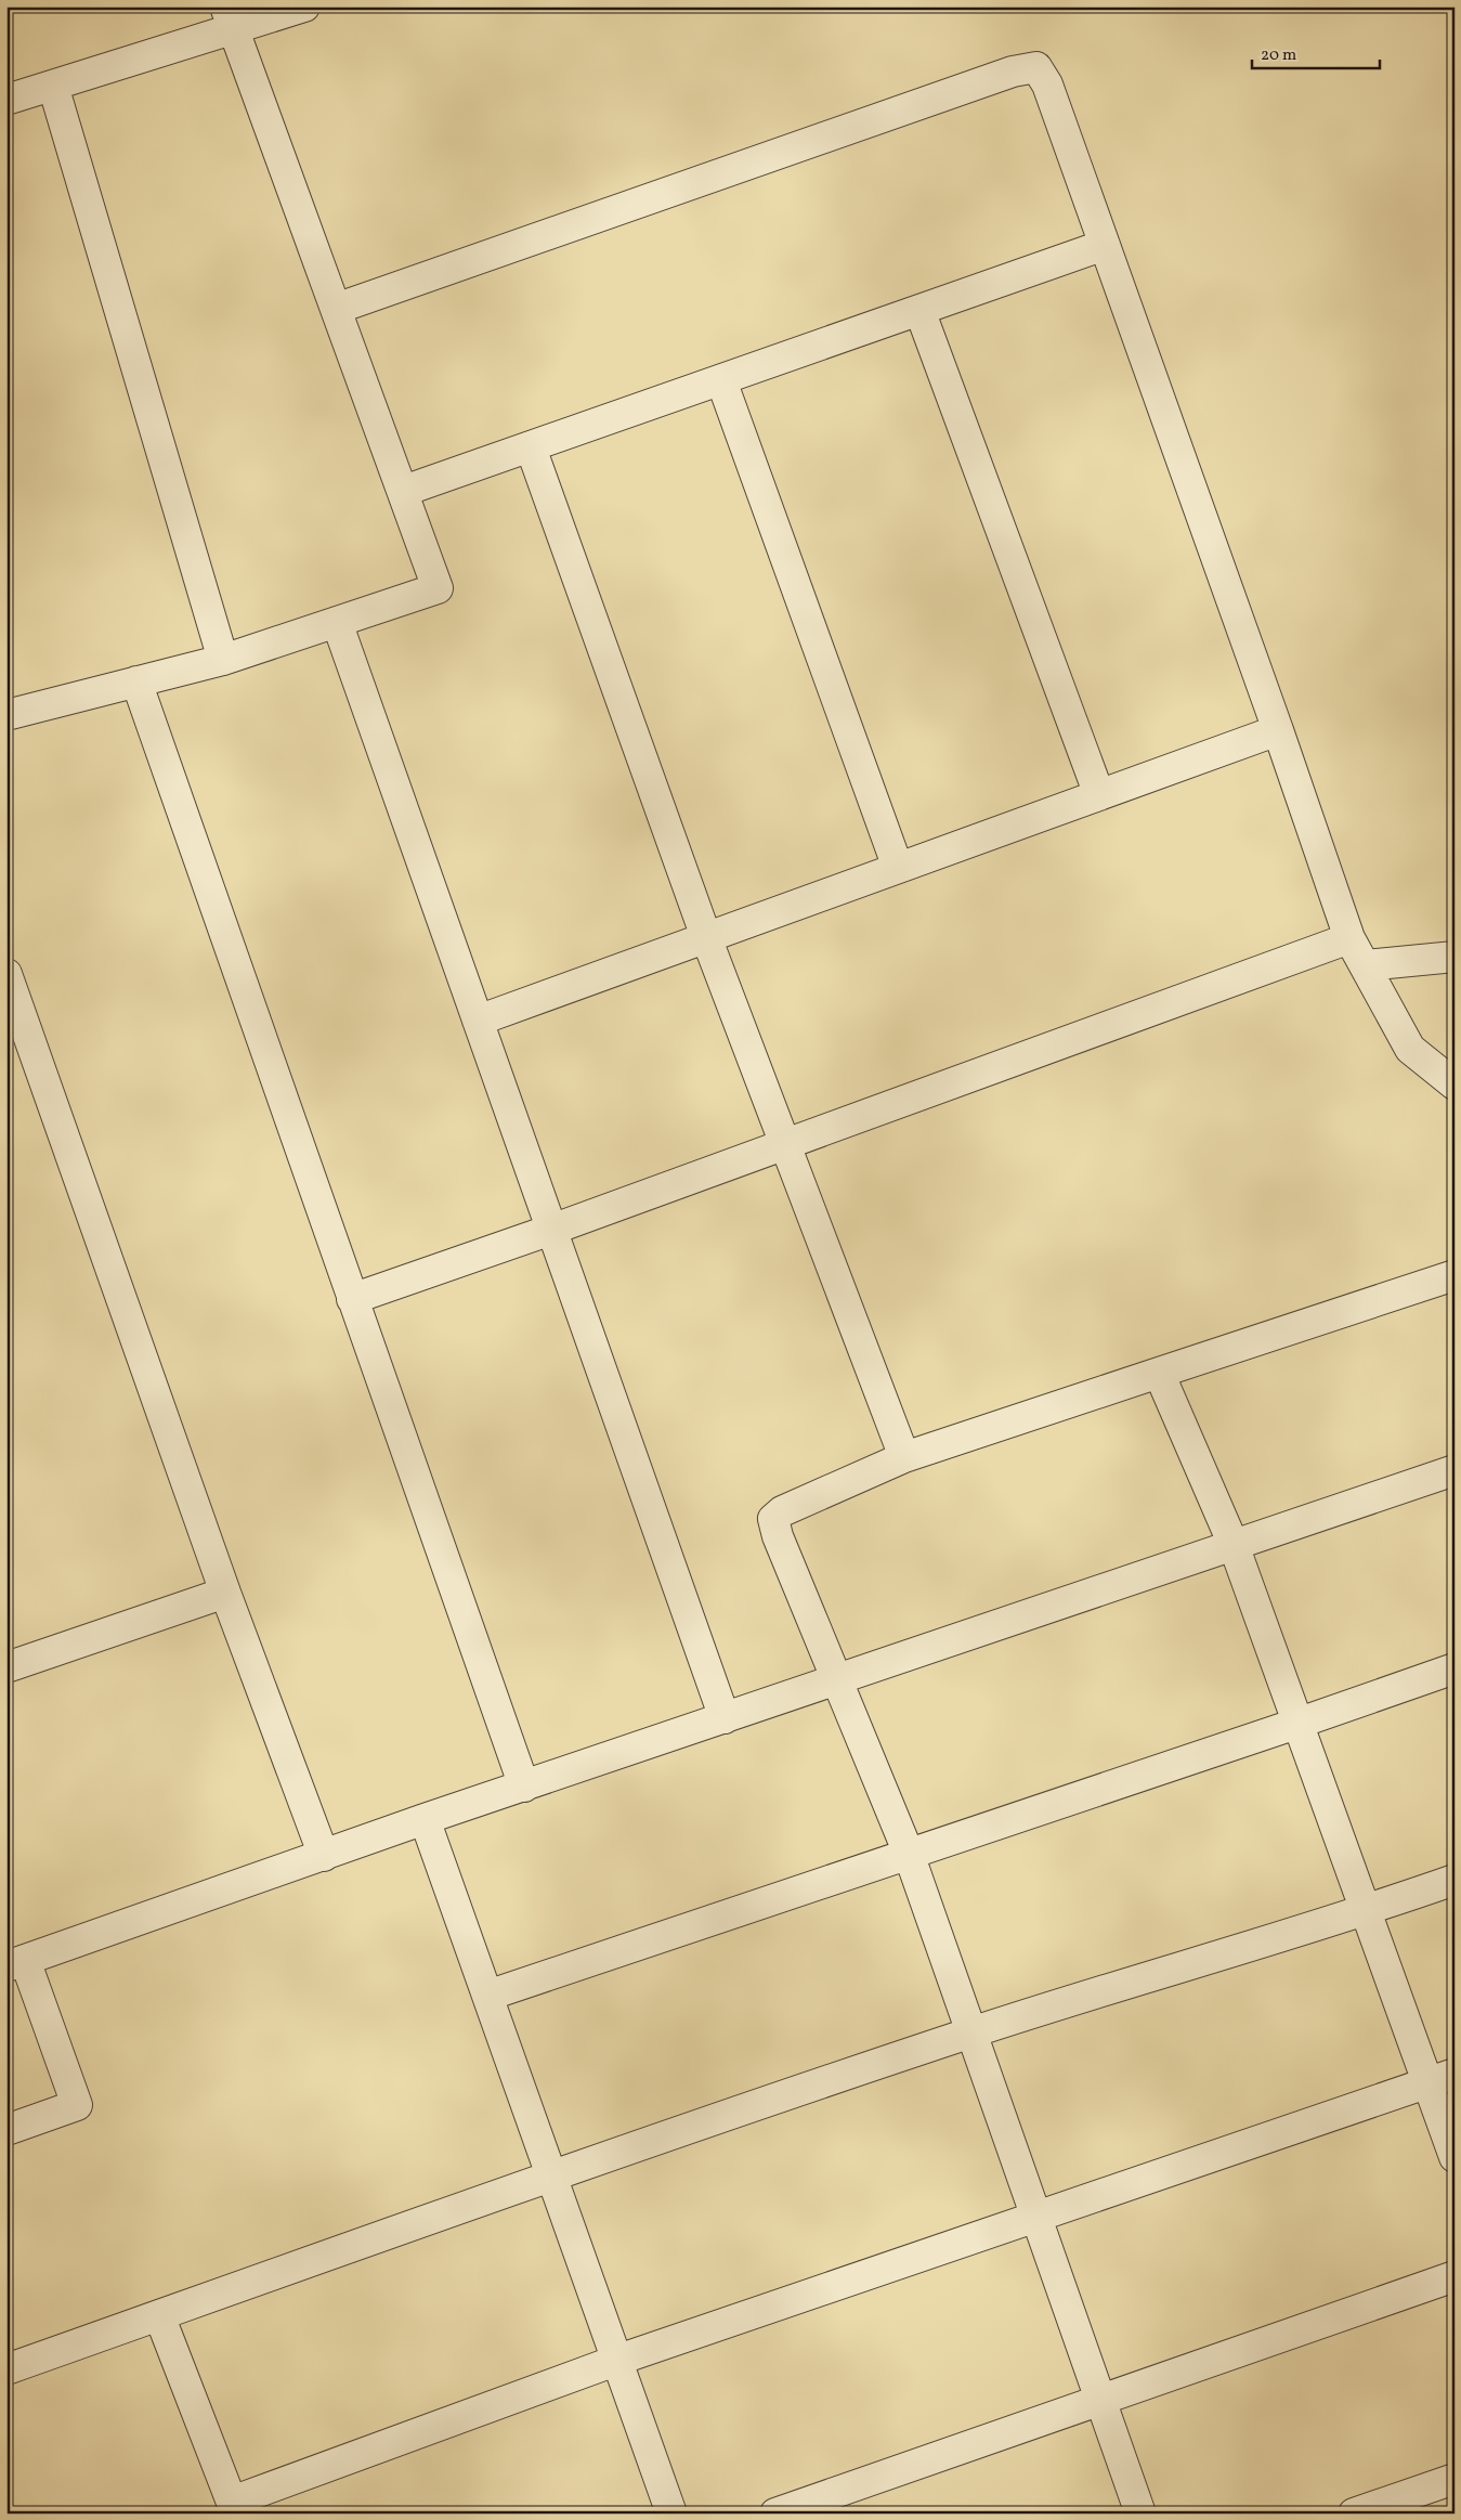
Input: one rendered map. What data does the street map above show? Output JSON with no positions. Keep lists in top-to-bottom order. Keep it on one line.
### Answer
{"scale_bar":"20 m"}
